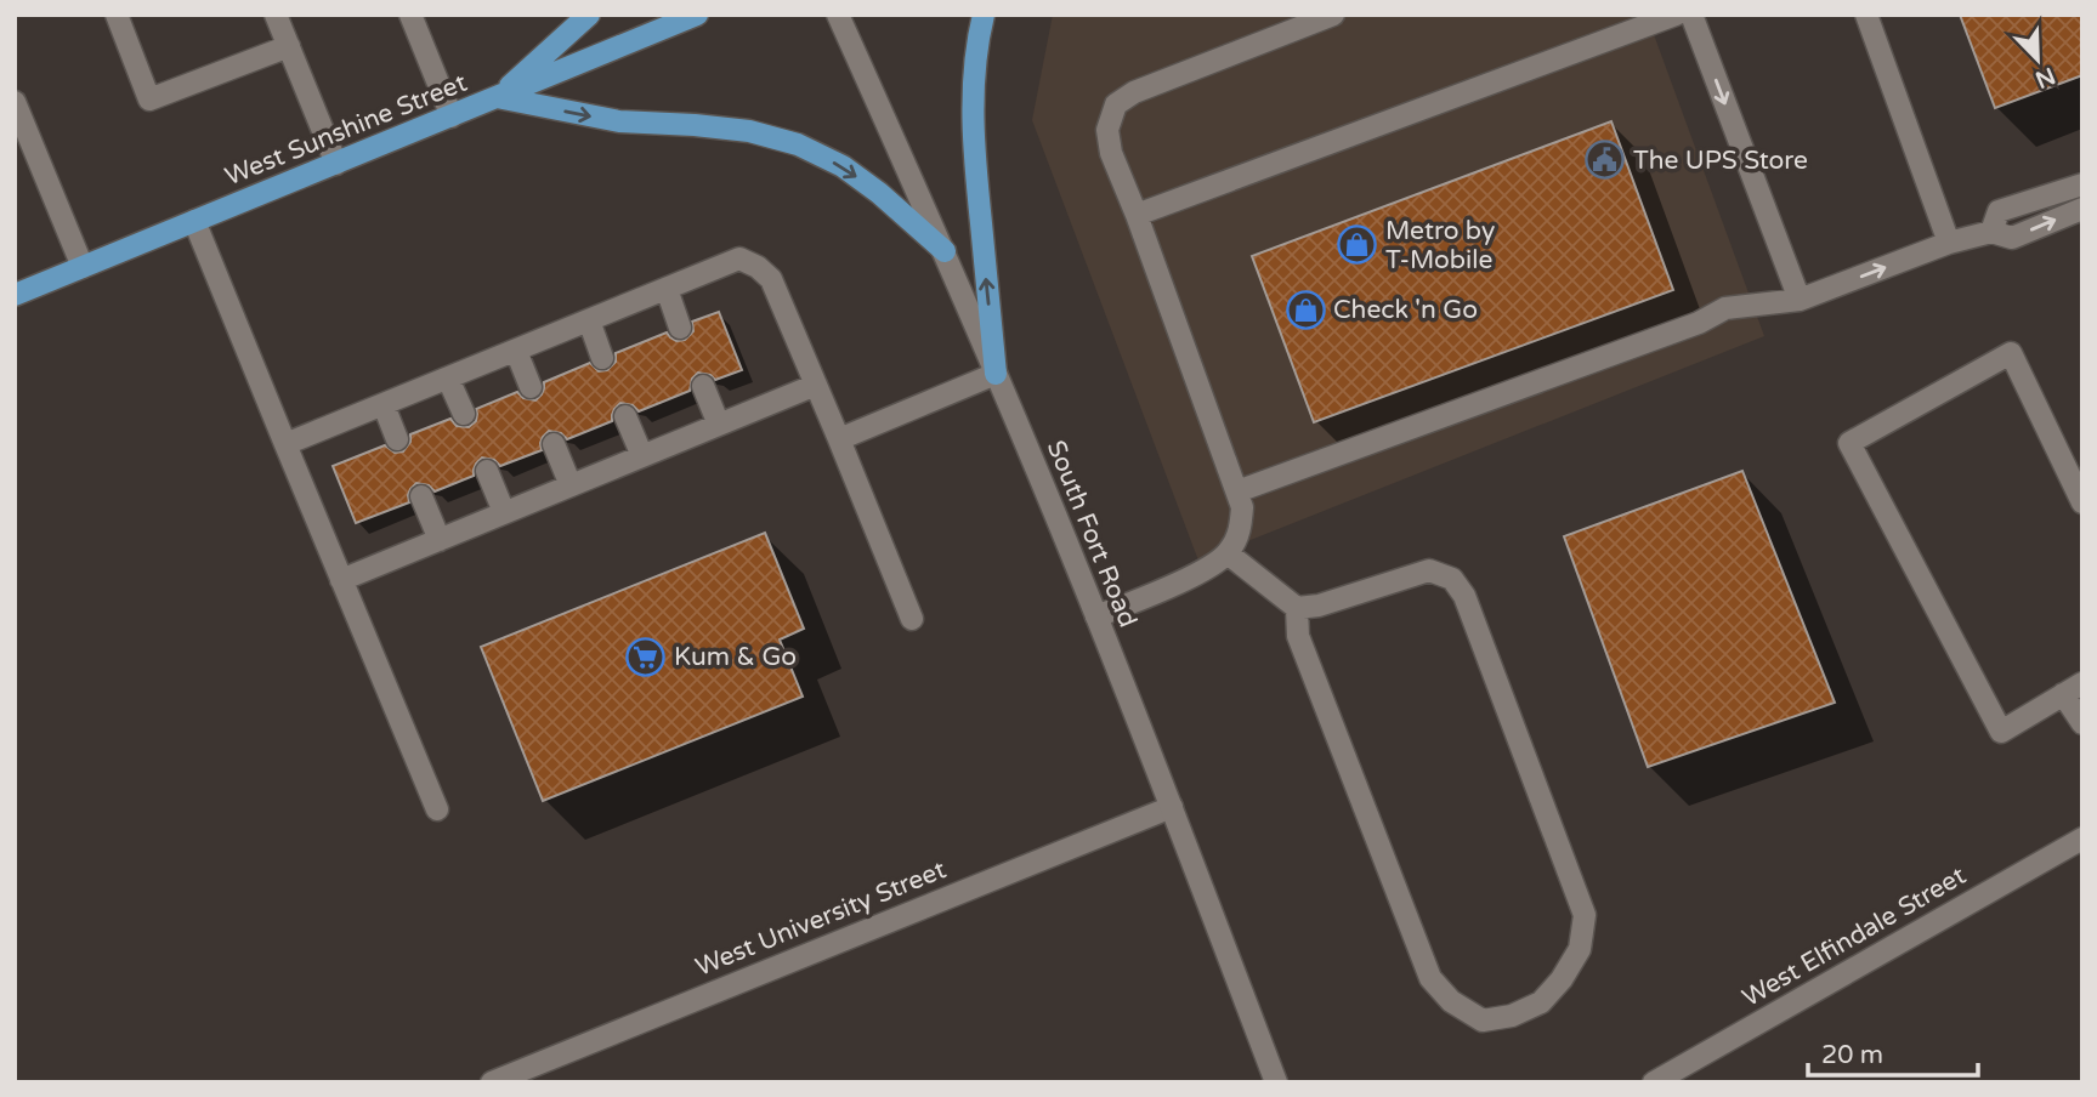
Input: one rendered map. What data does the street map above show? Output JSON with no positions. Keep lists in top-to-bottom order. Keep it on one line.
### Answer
{"streets":{"main road":["West Sunshine Street"],"street":["South Fort Road","West University Street","West Elfindale Street"]},"crossings":[["South Fort Road","West University Street"]],"places":{"public building":["The UPS Store"],"shop":["Metro by T-Mobile","Check 'n Go"],"supermarket":["Kum & Go"]},"scale_bar":"20 m","north":"bottom right"}
